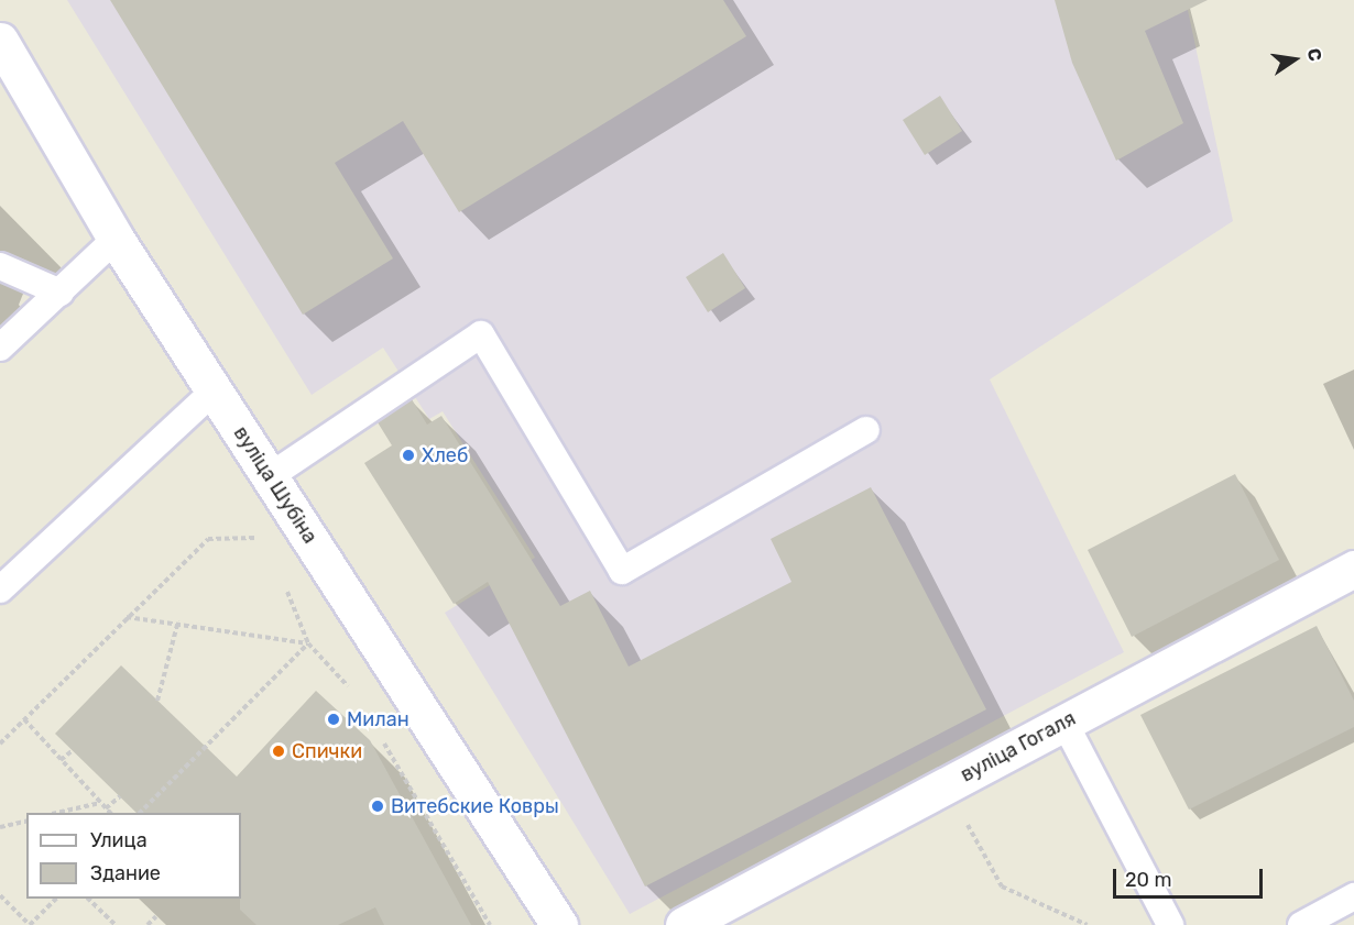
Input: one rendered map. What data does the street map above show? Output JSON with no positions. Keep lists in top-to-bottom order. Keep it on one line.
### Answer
{"streets":{"street":["вуліца Шубіна","вуліца Гогаля"]},"places":["Хлеб","Милан","Спички","Витебские Ковры"],"legend":["Улица","Здание"],"scale_bar":"20 m","north":"right"}
